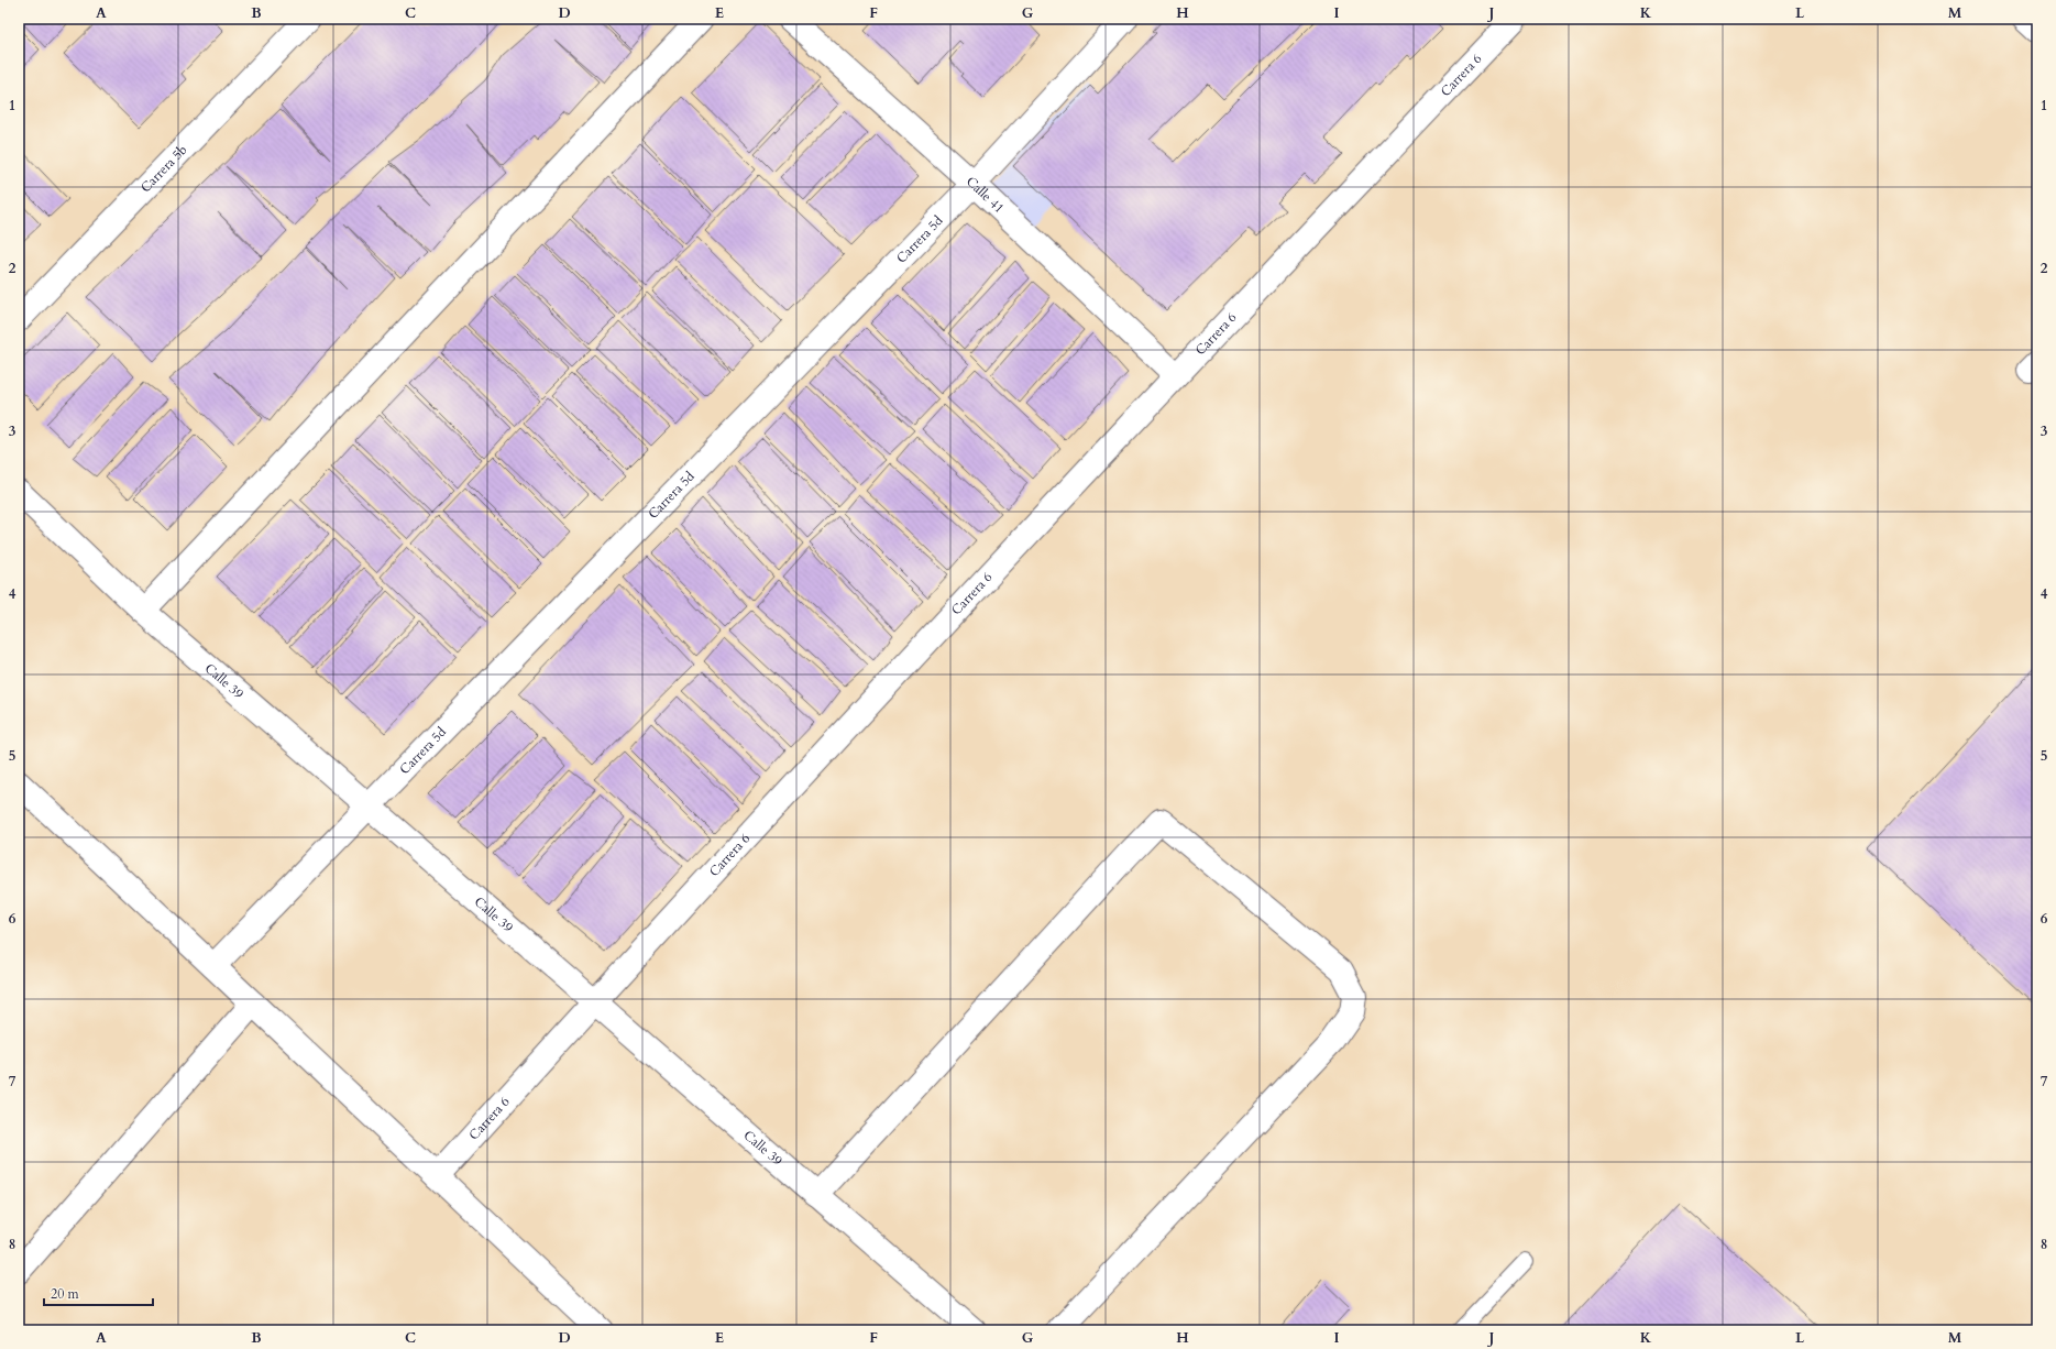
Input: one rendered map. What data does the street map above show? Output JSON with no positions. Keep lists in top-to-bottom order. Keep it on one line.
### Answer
{"streets":{"street":["Carrera 6","Carrera 5b","Calle 41","Carrera 5d","Calle 39"]},"crossings":[["Carrera 6","Calle 41"],["Carrera 6","Calle 39"],["Calle 41","Carrera 5d"],["Carrera 5d","Calle 39"]],"scale_bar":"20 m","grid":{"columns":["A","B","C","D","E","F","G","H","I","J","K","L","M"],"rows":["1","2","3","4","5","6","7","8"]}}
